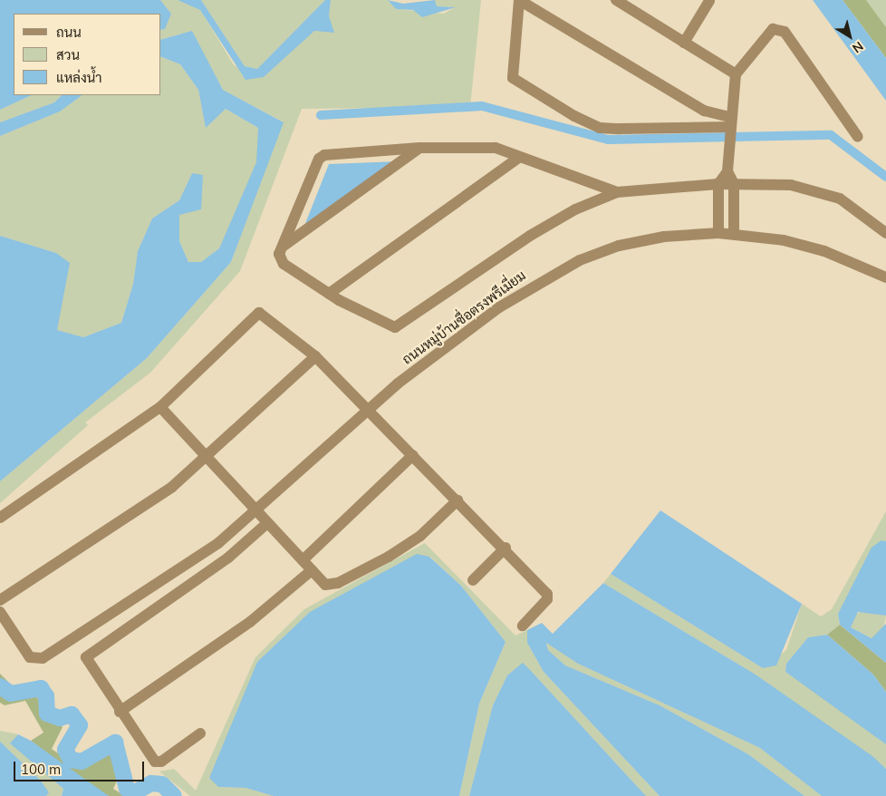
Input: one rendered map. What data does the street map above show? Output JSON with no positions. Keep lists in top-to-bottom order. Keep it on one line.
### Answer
{"streets":{"street":["ถนนหมู่บ้านซื่อตรงพรีเมี่ยม"]},"legend":["ถนน","สวน","แหล่งน้ำ"],"scale_bar":"100 m","north":"bottom right"}
